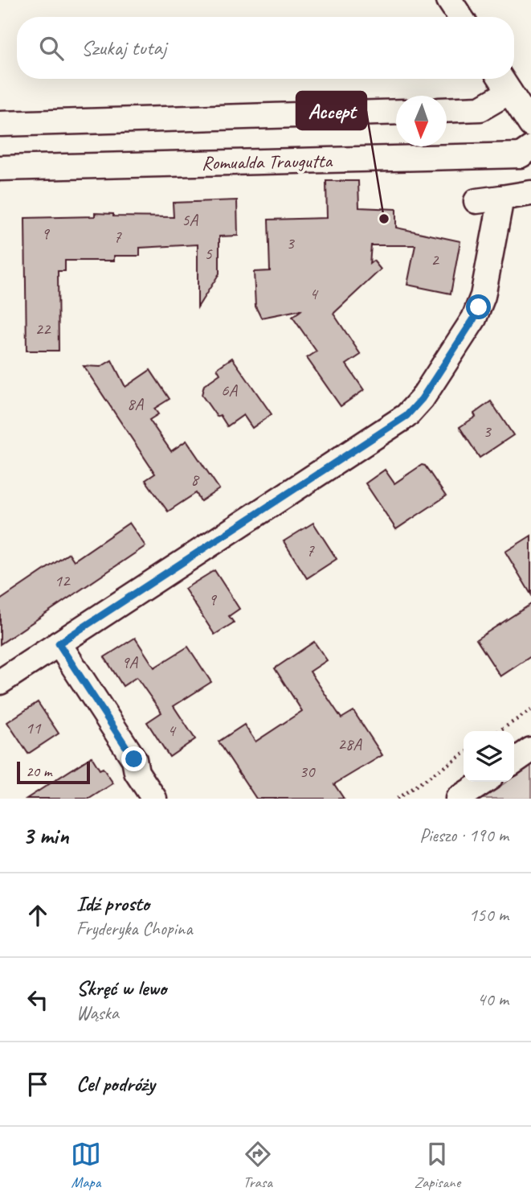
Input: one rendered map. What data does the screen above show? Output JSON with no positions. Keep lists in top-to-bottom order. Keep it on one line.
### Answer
{"streets":{"street":["Romualda Traugutta"]},"places":["Accept"],"house_numbers":["5A","9","7","3","5","2","4","22","6A","8A","3","8","7","12","9","9A","11","4","28A","30"],"scale_bar":"20 m","north":"bottom","page":{"search":"Szukaj tutaj","scale":"20 m","heading":["3 min","Pieszo · 190 m"],"list":[["Idź prosto","Fryderyka Chopina","150 m"],["Skręć w lewo","Wąska","40 m"],"Cel podróży"],"nav":["Mapa","Trasa","Zapisane"]}}
